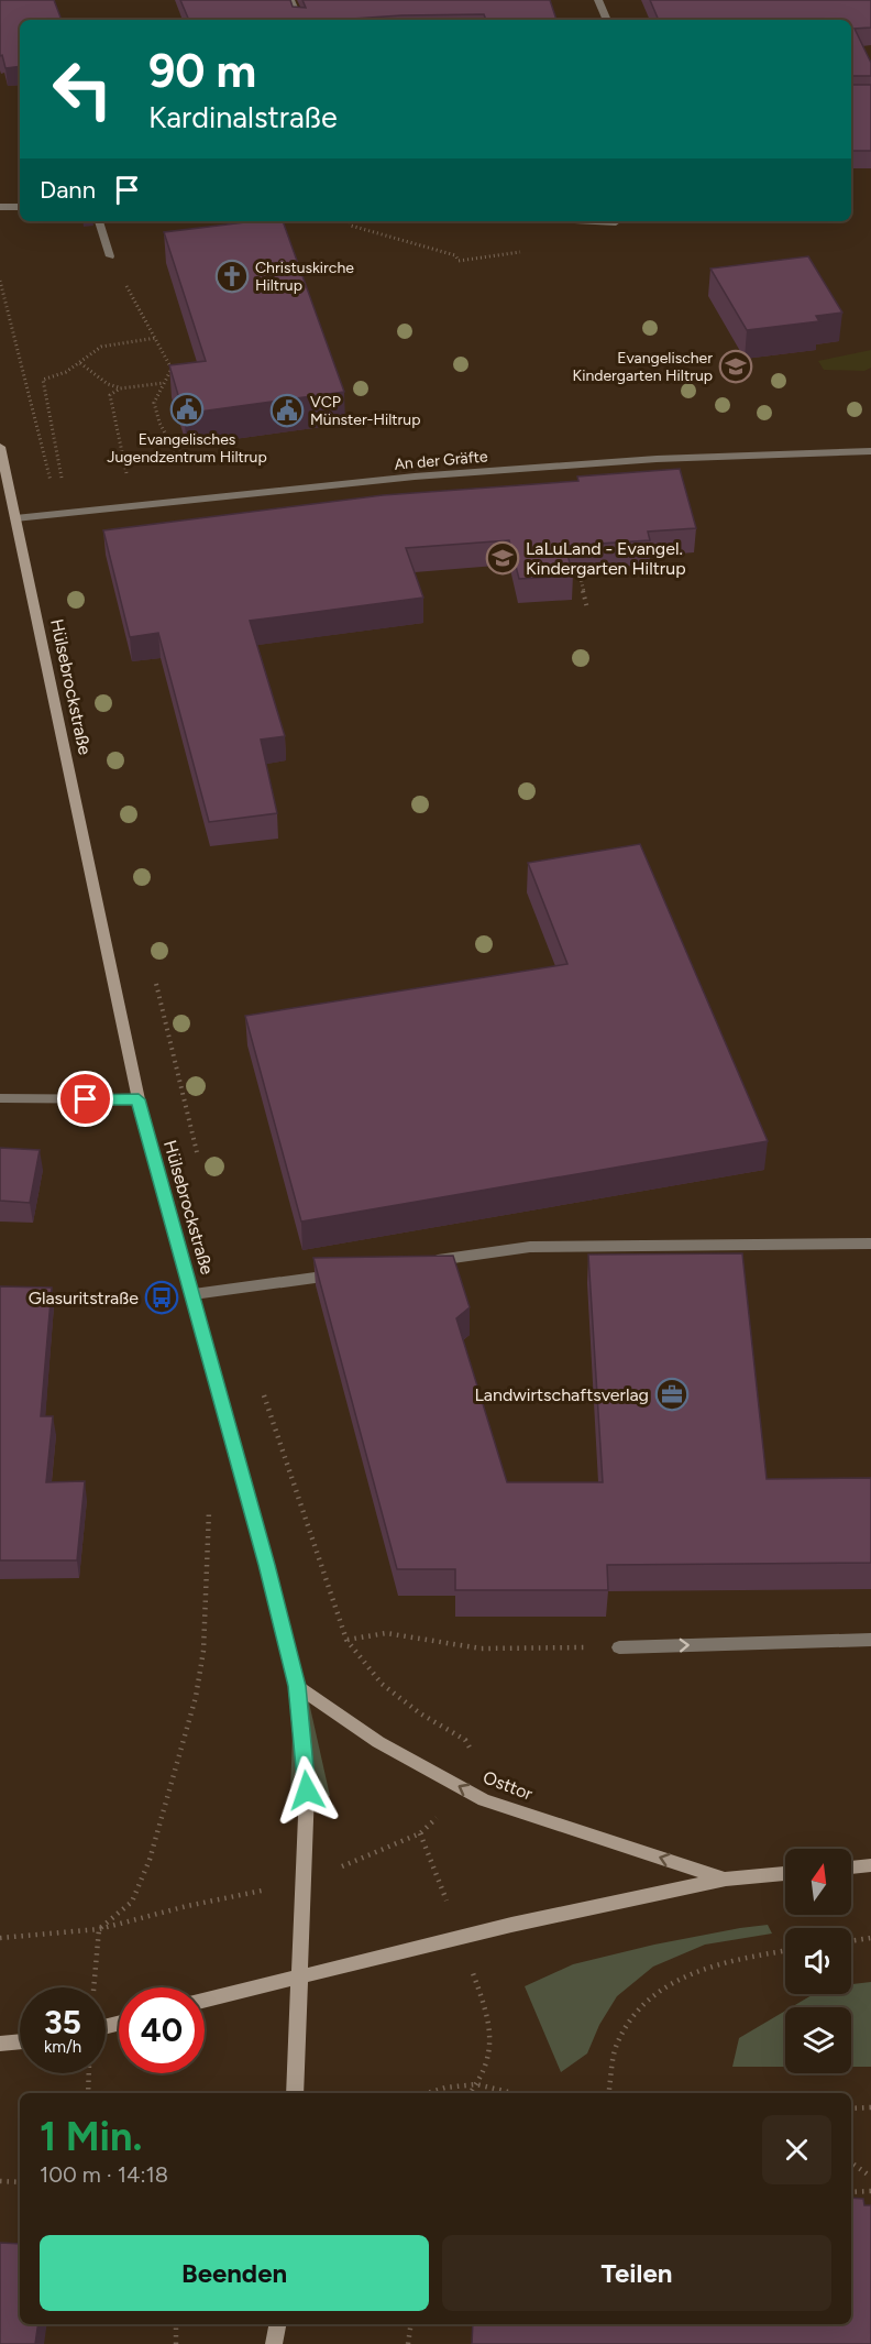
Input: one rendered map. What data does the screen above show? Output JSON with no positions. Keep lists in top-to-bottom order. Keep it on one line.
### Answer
{"streets":{"street":["An der Gräfte","Hülsebrockstraße","Osttor"]},"crossings":[["An der Gräfte","Hülsebrockstraße"],["Hülsebrockstraße","Osttor"]],"one_way":["Osttor"],"places":{"church":["Christuskirche Hiltrup"],"school or university":["Evangelischer Kindergarten Hiltrup","LaLuLand - Evangel. Kindergarten Hiltrup"],"public building":["Evangelisches Jugendzentrum Hiltrup","VCP Münster-Hiltrup"],"bus stop":["Glasuritstraße"],"office":["Landwirtschaftsverlag"]},"north":"top","page":{"turn":["90 m","Kardinalstraße"],"then":"Dann","speed":"35 km/h","limit":"40","heading":["1 Min.","100 m · 14:18"],"buttons":["Beenden","Teilen"]}}
